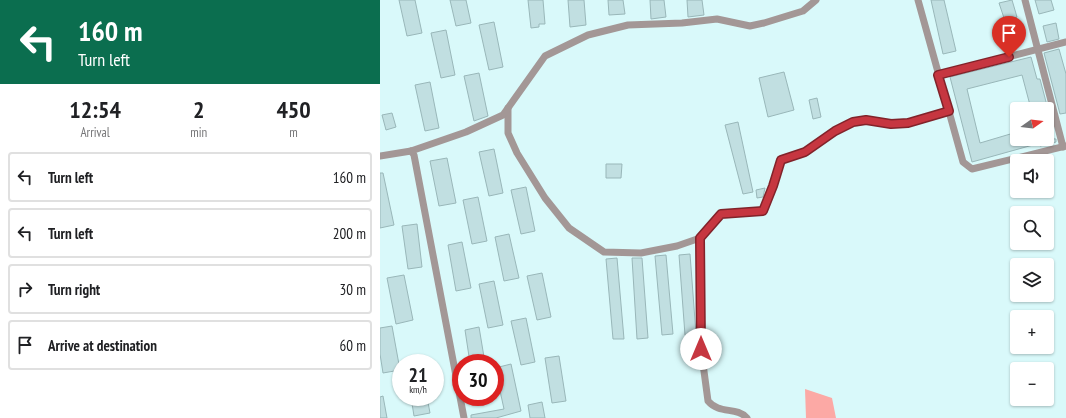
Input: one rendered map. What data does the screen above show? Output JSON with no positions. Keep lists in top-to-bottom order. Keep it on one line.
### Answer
{"north":"right","page":{"turn":["160 m","Turn left"],"eta":["12:54","Arrival","2","min","450","m"],"map_buttons":["+","−"],"list":[{"name":"Turn left","value":"160 m"},{"name":"Turn left","value":"200 m"},{"name":"Turn right","value":"30 m"},{"name":"Arrive at destination","value":"60 m"}],"speed":"21 km/h","limit":"30"}}
